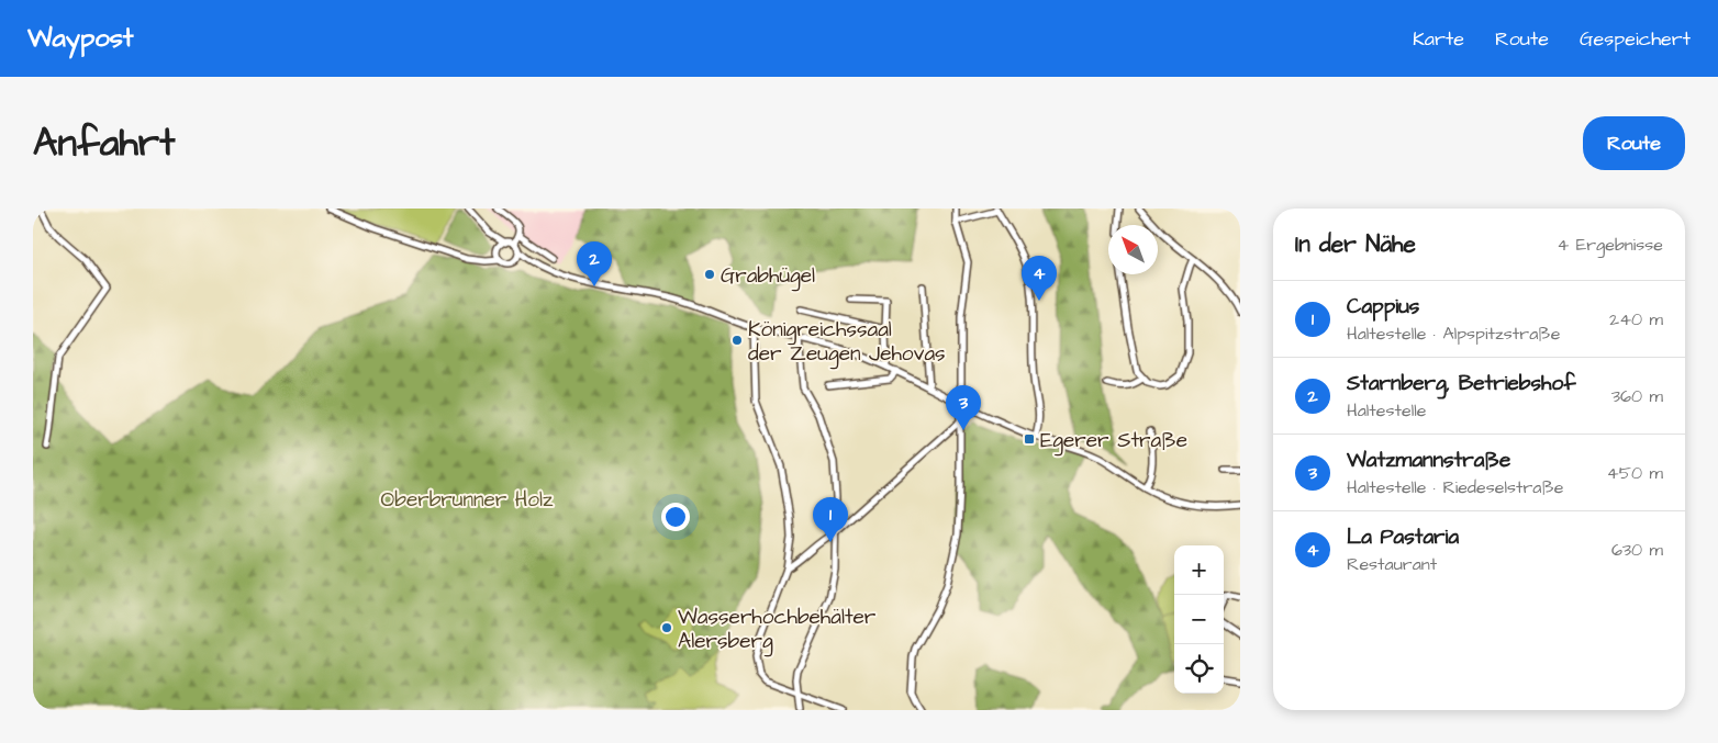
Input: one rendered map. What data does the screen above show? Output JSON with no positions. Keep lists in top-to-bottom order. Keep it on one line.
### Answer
{"parks":["Oberbrunner Holz"],"places":{"other":["Grabhügel","Königreichssaal der Zeugen Jehovas","Wasserhochbehälter Alersberg"],"transit":["Egerer Straße"]},"north":"top left","page":{"header":"Waypost","nav":["Karte","Route","Gespeichert"],"title":"Anfahrt","buttons":"Route","heading":["In der Nähe","4 Ergebnisse"],"pins":["2","4","3","1"],"list":[{"mark":"1","name":"Cappius","note":"Haltestelle · Alpspitzstraße","value":"240 m"},{"mark":"2","name":"Starnberg, Betriebshof","note":"Haltestelle","value":"360 m"},{"mark":"3","name":"Watzmannstraße","note":"Haltestelle · Riedeselstraße","value":"450 m"},{"mark":"4","name":"La Pastaria","note":"Restaurant","value":"630 m"}],"map_buttons":["+","−"]}}
